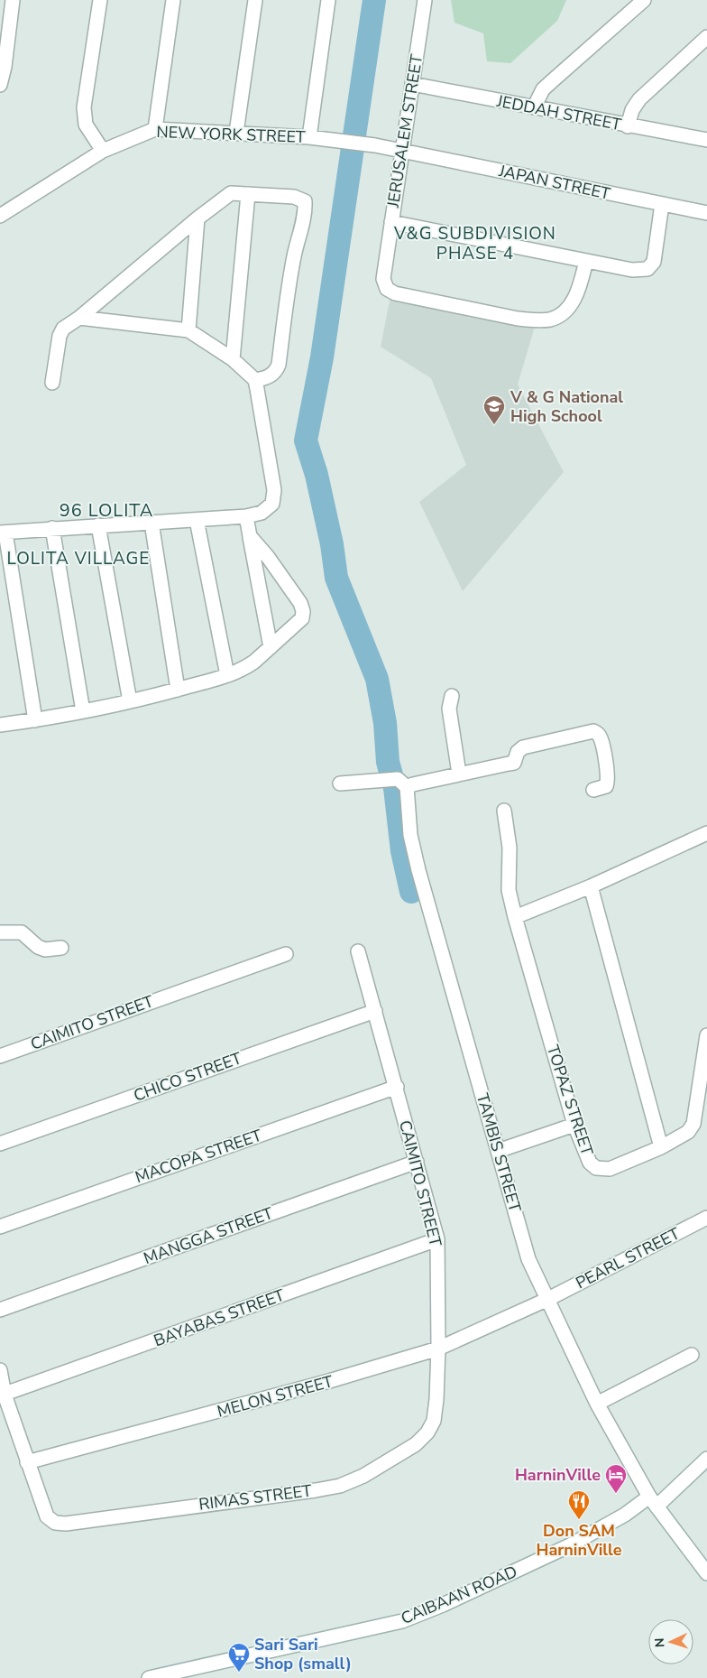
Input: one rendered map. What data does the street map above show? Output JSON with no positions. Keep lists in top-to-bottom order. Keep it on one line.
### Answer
{"streets":{"street":["JEDDAH STREET","JERUSALEM STREET","NEW YORK STREET","JAPAN STREET","CAIMITO STREET","CHICO STREET","TOPAZ STREET","TAMBIS STREET","MACOPA STREET","MANGGA STREET","PEARL STREET","BAYABAS STREET","MELON STREET","RIMAS STREET","CAIBAAN ROAD"]},"crossings":[["JEDDAH STREET","JERUSALEM STREET"],["JERUSALEM STREET","NEW YORK STREET"],["JERUSALEM STREET","JAPAN STREET"],["NEW YORK STREET","JAPAN STREET"],["CAIMITO STREET","CHICO STREET"],["CAIMITO STREET","MACOPA STREET"],["CAIMITO STREET","MANGGA STREET"],["CAIMITO STREET","BAYABAS STREET"],["CAIMITO STREET","MELON STREET"],["CAIMITO STREET","RIMAS STREET"],["TAMBIS STREET","PEARL STREET"],["TAMBIS STREET","CAIBAAN ROAD"],["PEARL STREET","MELON STREET"],["MELON STREET","RIMAS STREET"]],"districts":["V&G SUBDIVISION PHASE 4","96 LOLITA","LOLITA VILLAGE"],"places":{"school or university":["V & G National High School"],"hotel":["HarninVille"],"restaurant":["Don SAM HarninVille"],"supermarket":["Sari Sari Shop (small)"]},"north":"left"}
